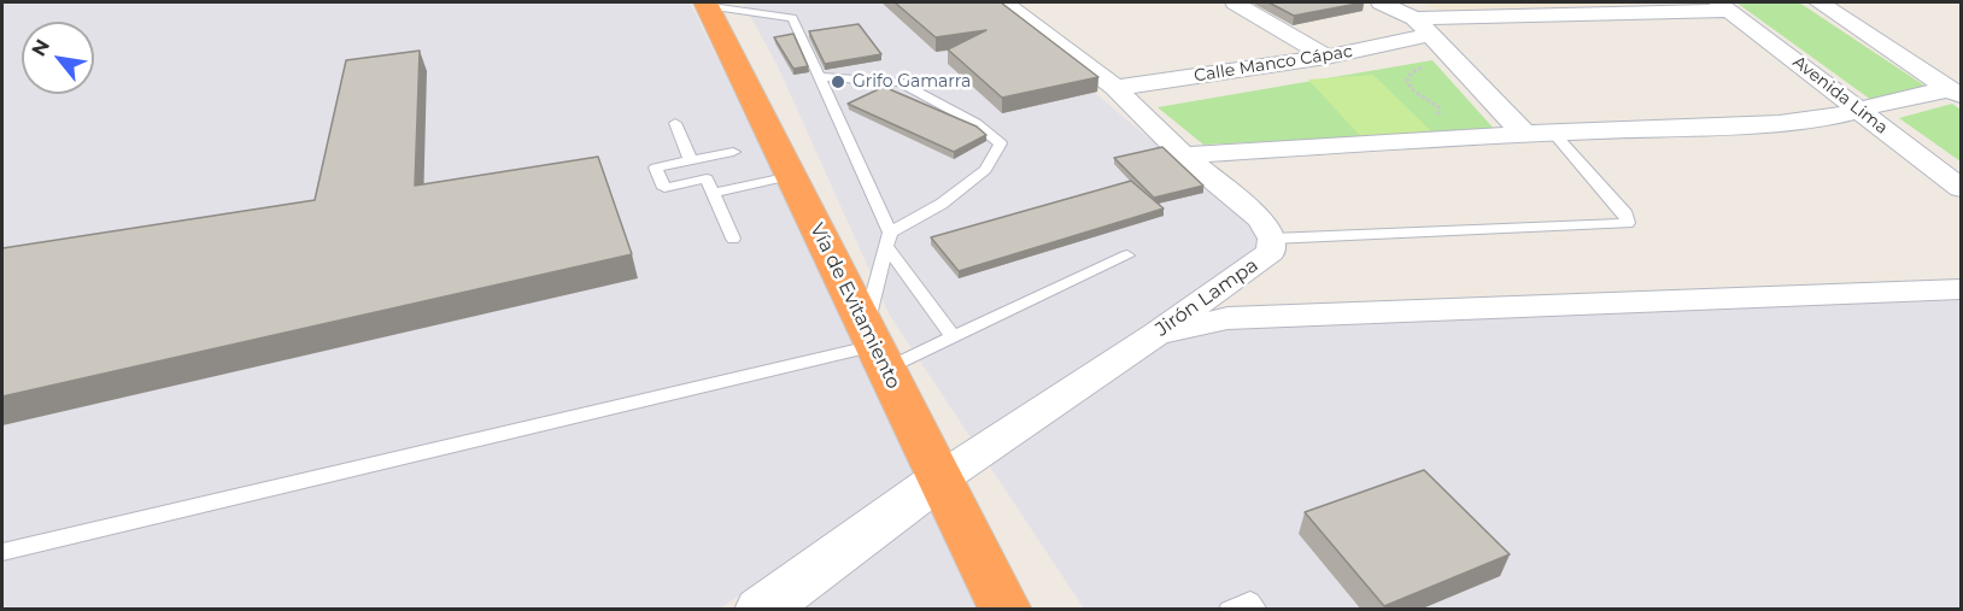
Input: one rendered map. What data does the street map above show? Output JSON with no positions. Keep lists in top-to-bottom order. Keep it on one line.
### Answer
{"streets":{"highway":["Vía de Evitamiento"],"street":["Calle Manco Cápac","Avenida Lima","Jirón Lampa"]},"crossings":[["Calle Manco Cápac","Jirón Lampa"],["Jirón Lampa","Vía de Evitamiento"]],"places":["Grifo Gamarra"],"north":"top left"}
